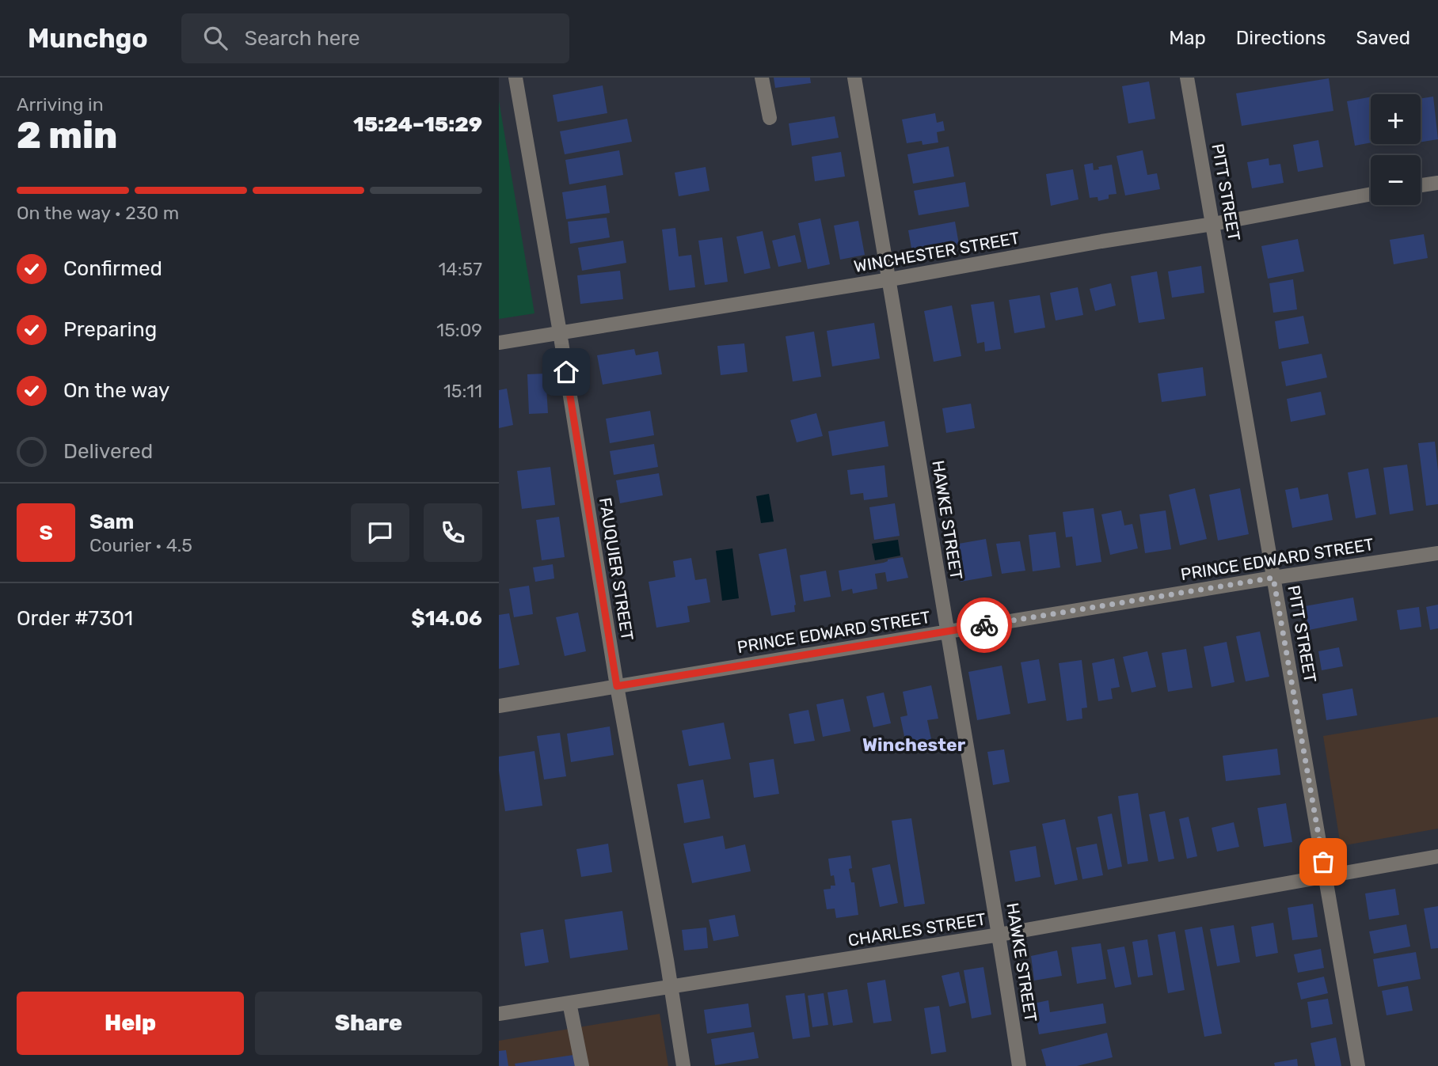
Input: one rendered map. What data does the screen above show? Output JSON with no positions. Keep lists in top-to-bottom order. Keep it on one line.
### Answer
{"streets":{"street":["PITT STREET","WINCHESTER STREET","HAWKE STREET","PRINCE EDWARD STREET","FAUQUIER STREET","CHARLES STREET"]},"crossings":[["PITT STREET","WINCHESTER STREET"],["PITT STREET","PRINCE EDWARD STREET"],["PITT STREET","CHARLES STREET"],["WINCHESTER STREET","HAWKE STREET"],["WINCHESTER STREET","FAUQUIER STREET"],["HAWKE STREET","PRINCE EDWARD STREET"],["HAWKE STREET","CHARLES STREET"],["PRINCE EDWARD STREET","FAUQUIER STREET"],["FAUQUIER STREET","CHARLES STREET"]],"districts":["Winchester"],"page":{"header":"Munchgo","search":"Search here","nav":["Map","Directions","Saved"],"heading":["2 min","Arriving in","15:24–15:29"],"panel":["Sam","Courier · 4.5","Order #7301","$14.06"],"map_buttons":["+","−"],"bar":"On the way · 230 m","list":[["Confirmed","14:57"],["Preparing","15:09"],["On the way","15:11"],"Delivered"],"round":"S","buttons":["Help","Share"]}}
